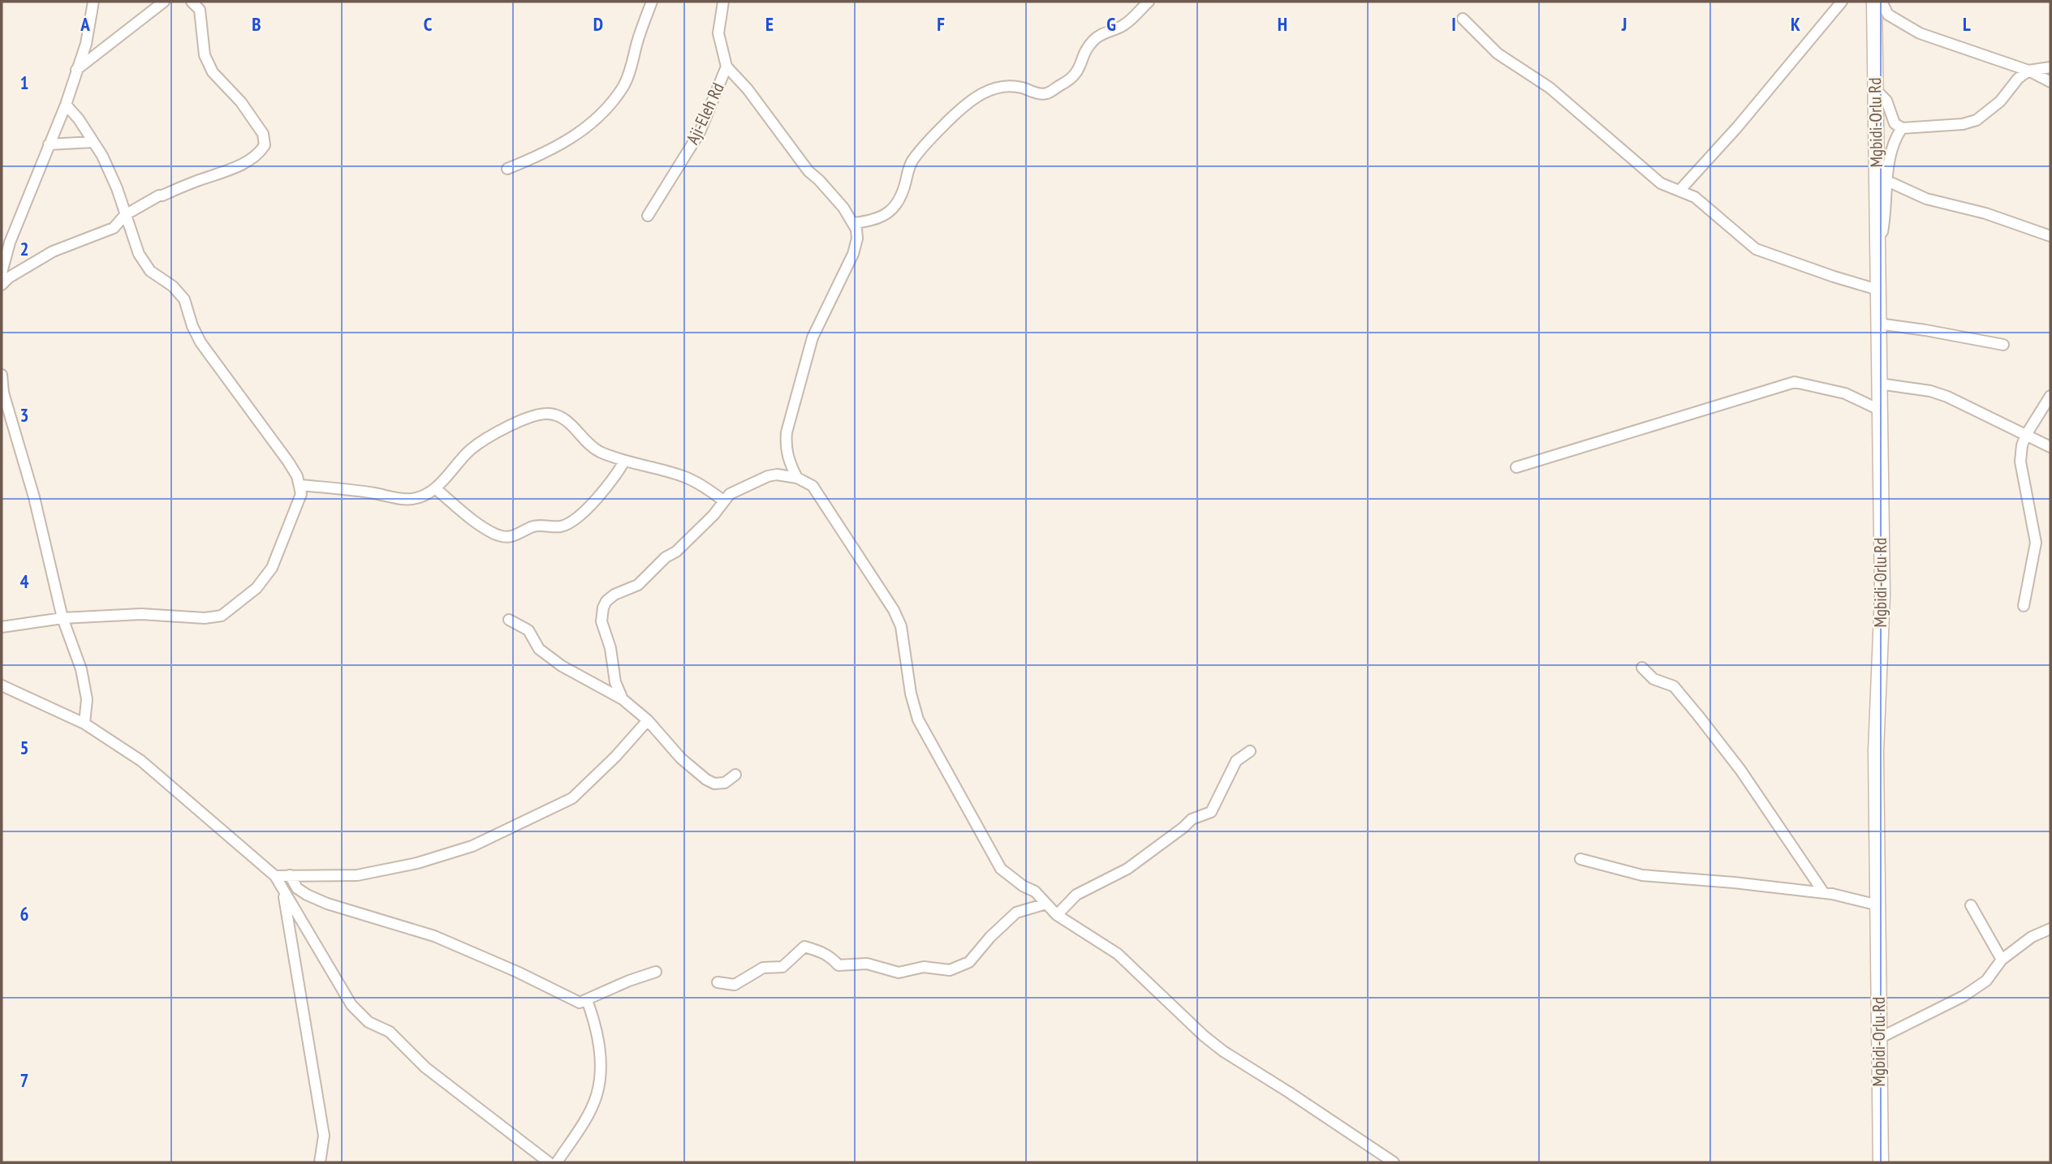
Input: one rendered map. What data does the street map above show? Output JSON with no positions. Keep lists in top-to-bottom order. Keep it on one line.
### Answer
{"streets":{"main road":["Mgbidi-Orlu Rd"],"street":["Aji-Eleh Rd"]},"grid":{"columns":["A","B","C","D","E","F","G","H","I","J","K","L"],"rows":["1","2","3","4","5","6","7"]}}
